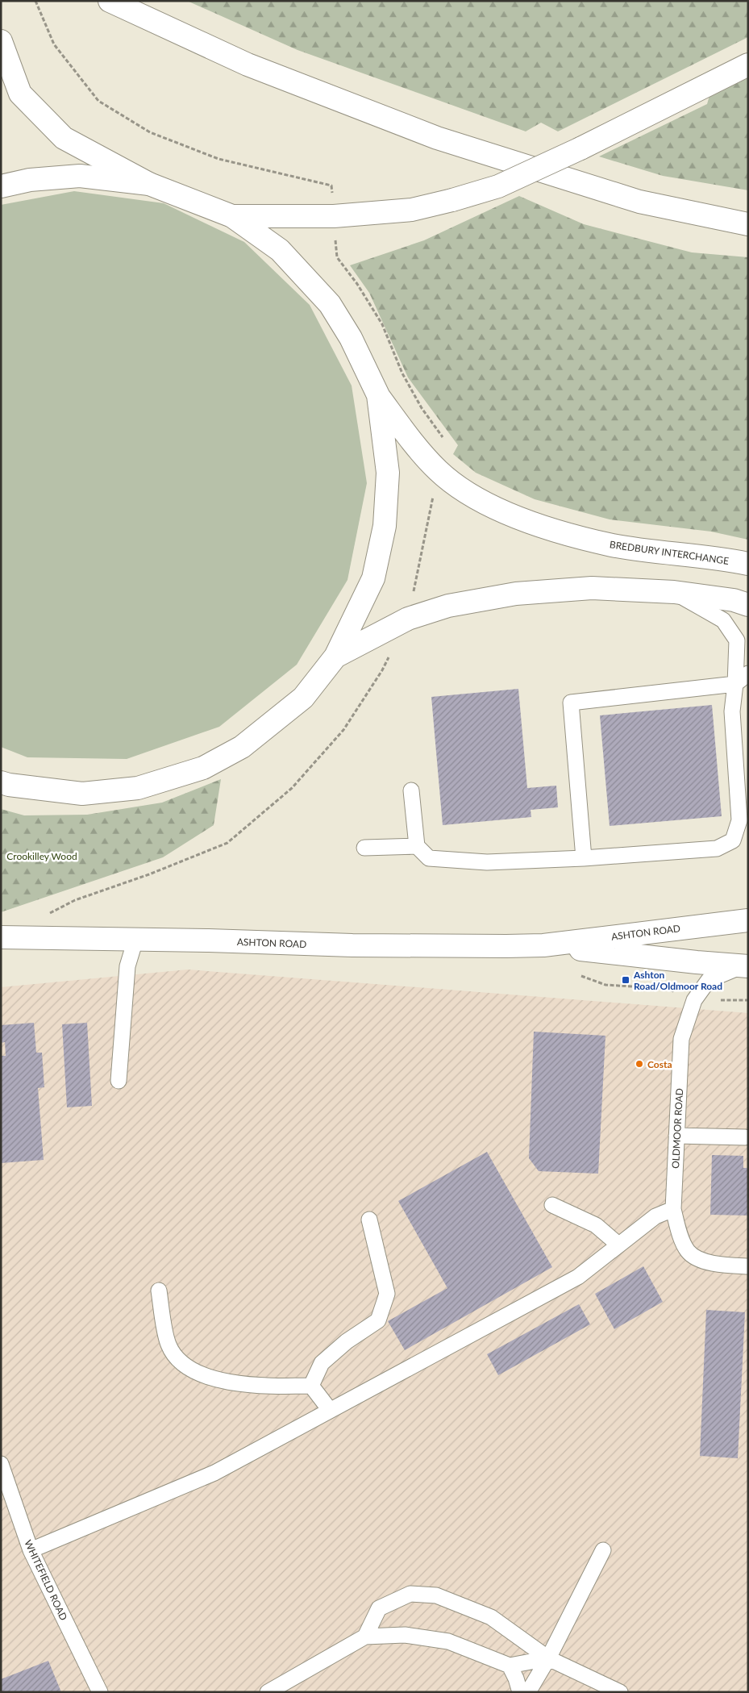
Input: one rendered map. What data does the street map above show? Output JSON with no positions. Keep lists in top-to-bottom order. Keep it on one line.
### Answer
{"streets":{"main road":["BREDBURY INTERCHANGE","ASHTON ROAD"],"lane":["OLDMOOR ROAD","WHITEFIELD ROAD"]},"crossings":[["ASHTON ROAD","OLDMOOR ROAD"]],"parks":["Crookilley Wood"],"places":{"transit":["Ashton Road/Oldmoor Road"],"other":["Costa"]}}
